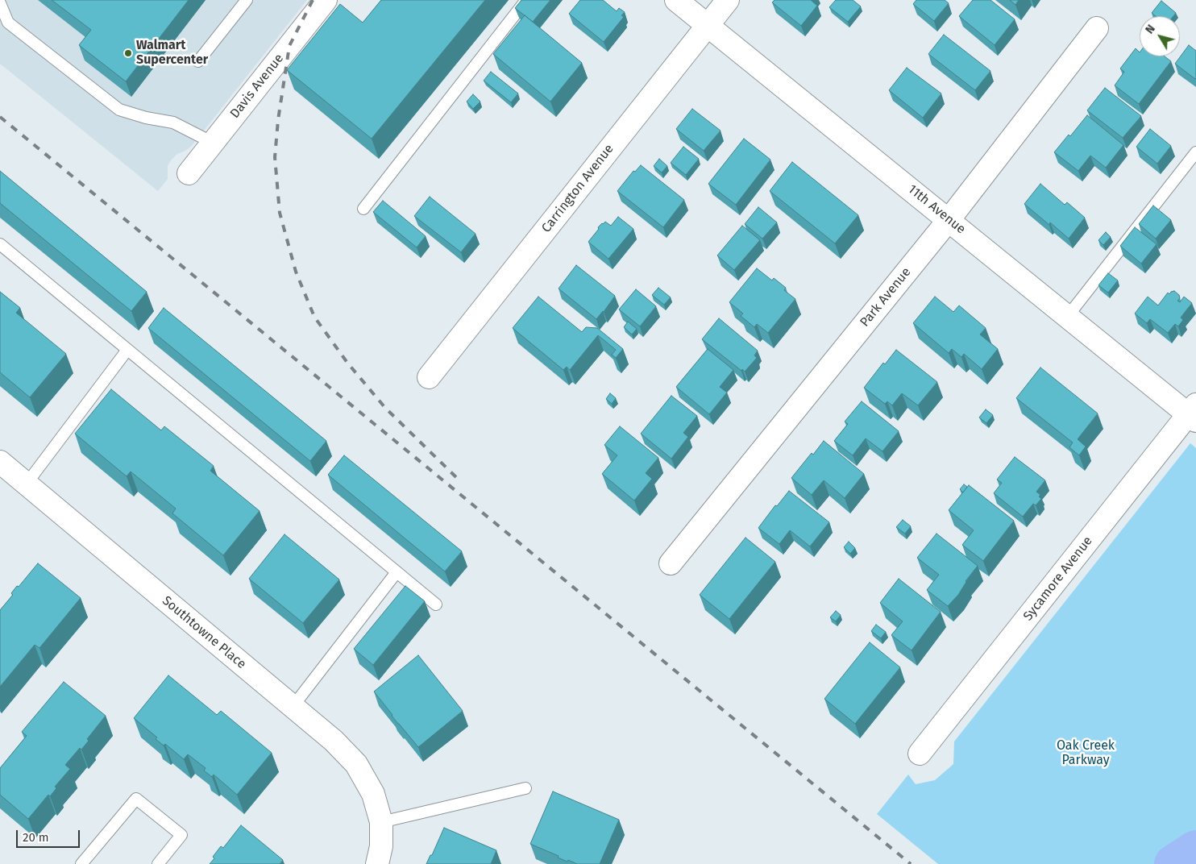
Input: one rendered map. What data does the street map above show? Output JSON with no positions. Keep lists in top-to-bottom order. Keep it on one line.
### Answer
{"streets":{"street":["Davis Avenue","Carrington Avenue","11th Avenue","Park Avenue","Sycamore Avenue","Southtowne Place"]},"crossings":[["Carrington Avenue","11th Avenue"],["11th Avenue","Park Avenue"],["11th Avenue","Sycamore Avenue"]],"parks":["Oak Creek Parkway"],"places":["Walmart Supercenter"],"scale_bar":"20 m","north":"top left"}
